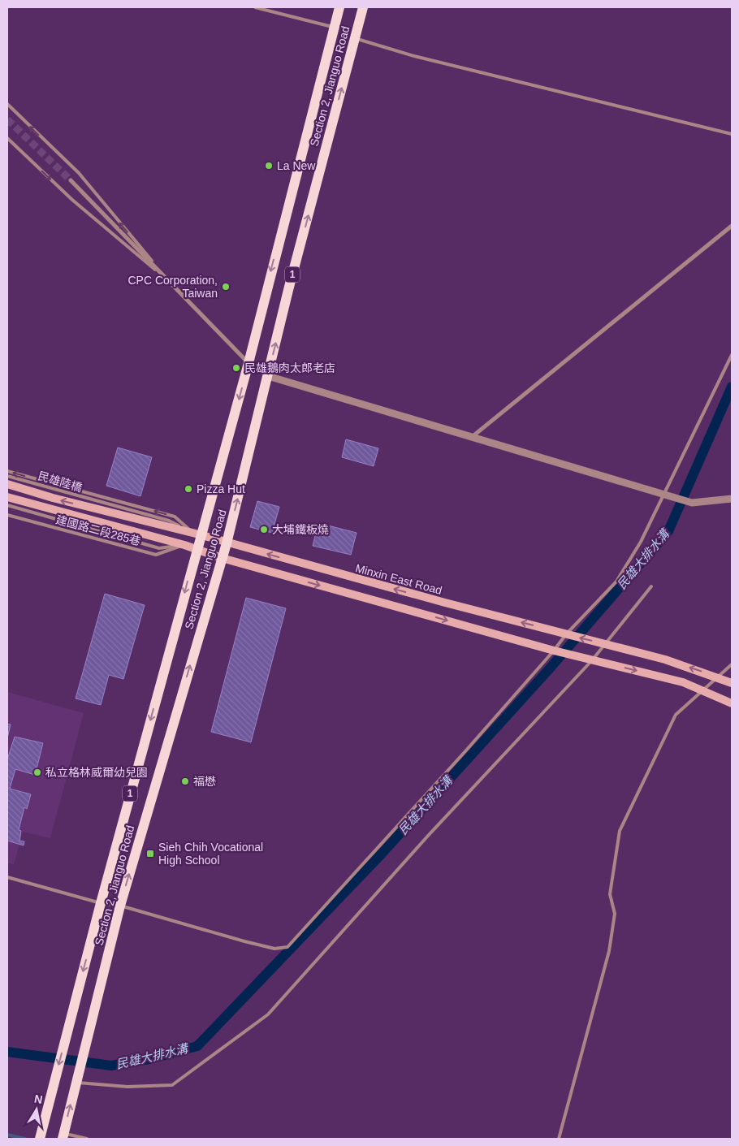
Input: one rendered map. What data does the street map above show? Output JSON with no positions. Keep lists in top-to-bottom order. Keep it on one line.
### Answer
{"streets":{"main road":["Section 2, Jianguo Road","1","Minxin East Road"],"lane":["民雄陸橋","建國路二段285巷"]},"crossings":[["Section 2, Jianguo Road","1"],["Section 2, Jianguo Road","Minxin East Road"],["民雄陸橋","Minxin East Road"]],"water":["民雄大排水溝"],"places":{"other":["La New","CPC Corporation, Taiwan","民雄鵝肉太郎老店","Pizza Hut","大埔鐵板燒","私立格林威爾幼兒園","福懋"],"transit":["Sieh Chih Vocational High School"]},"north":"top"}
